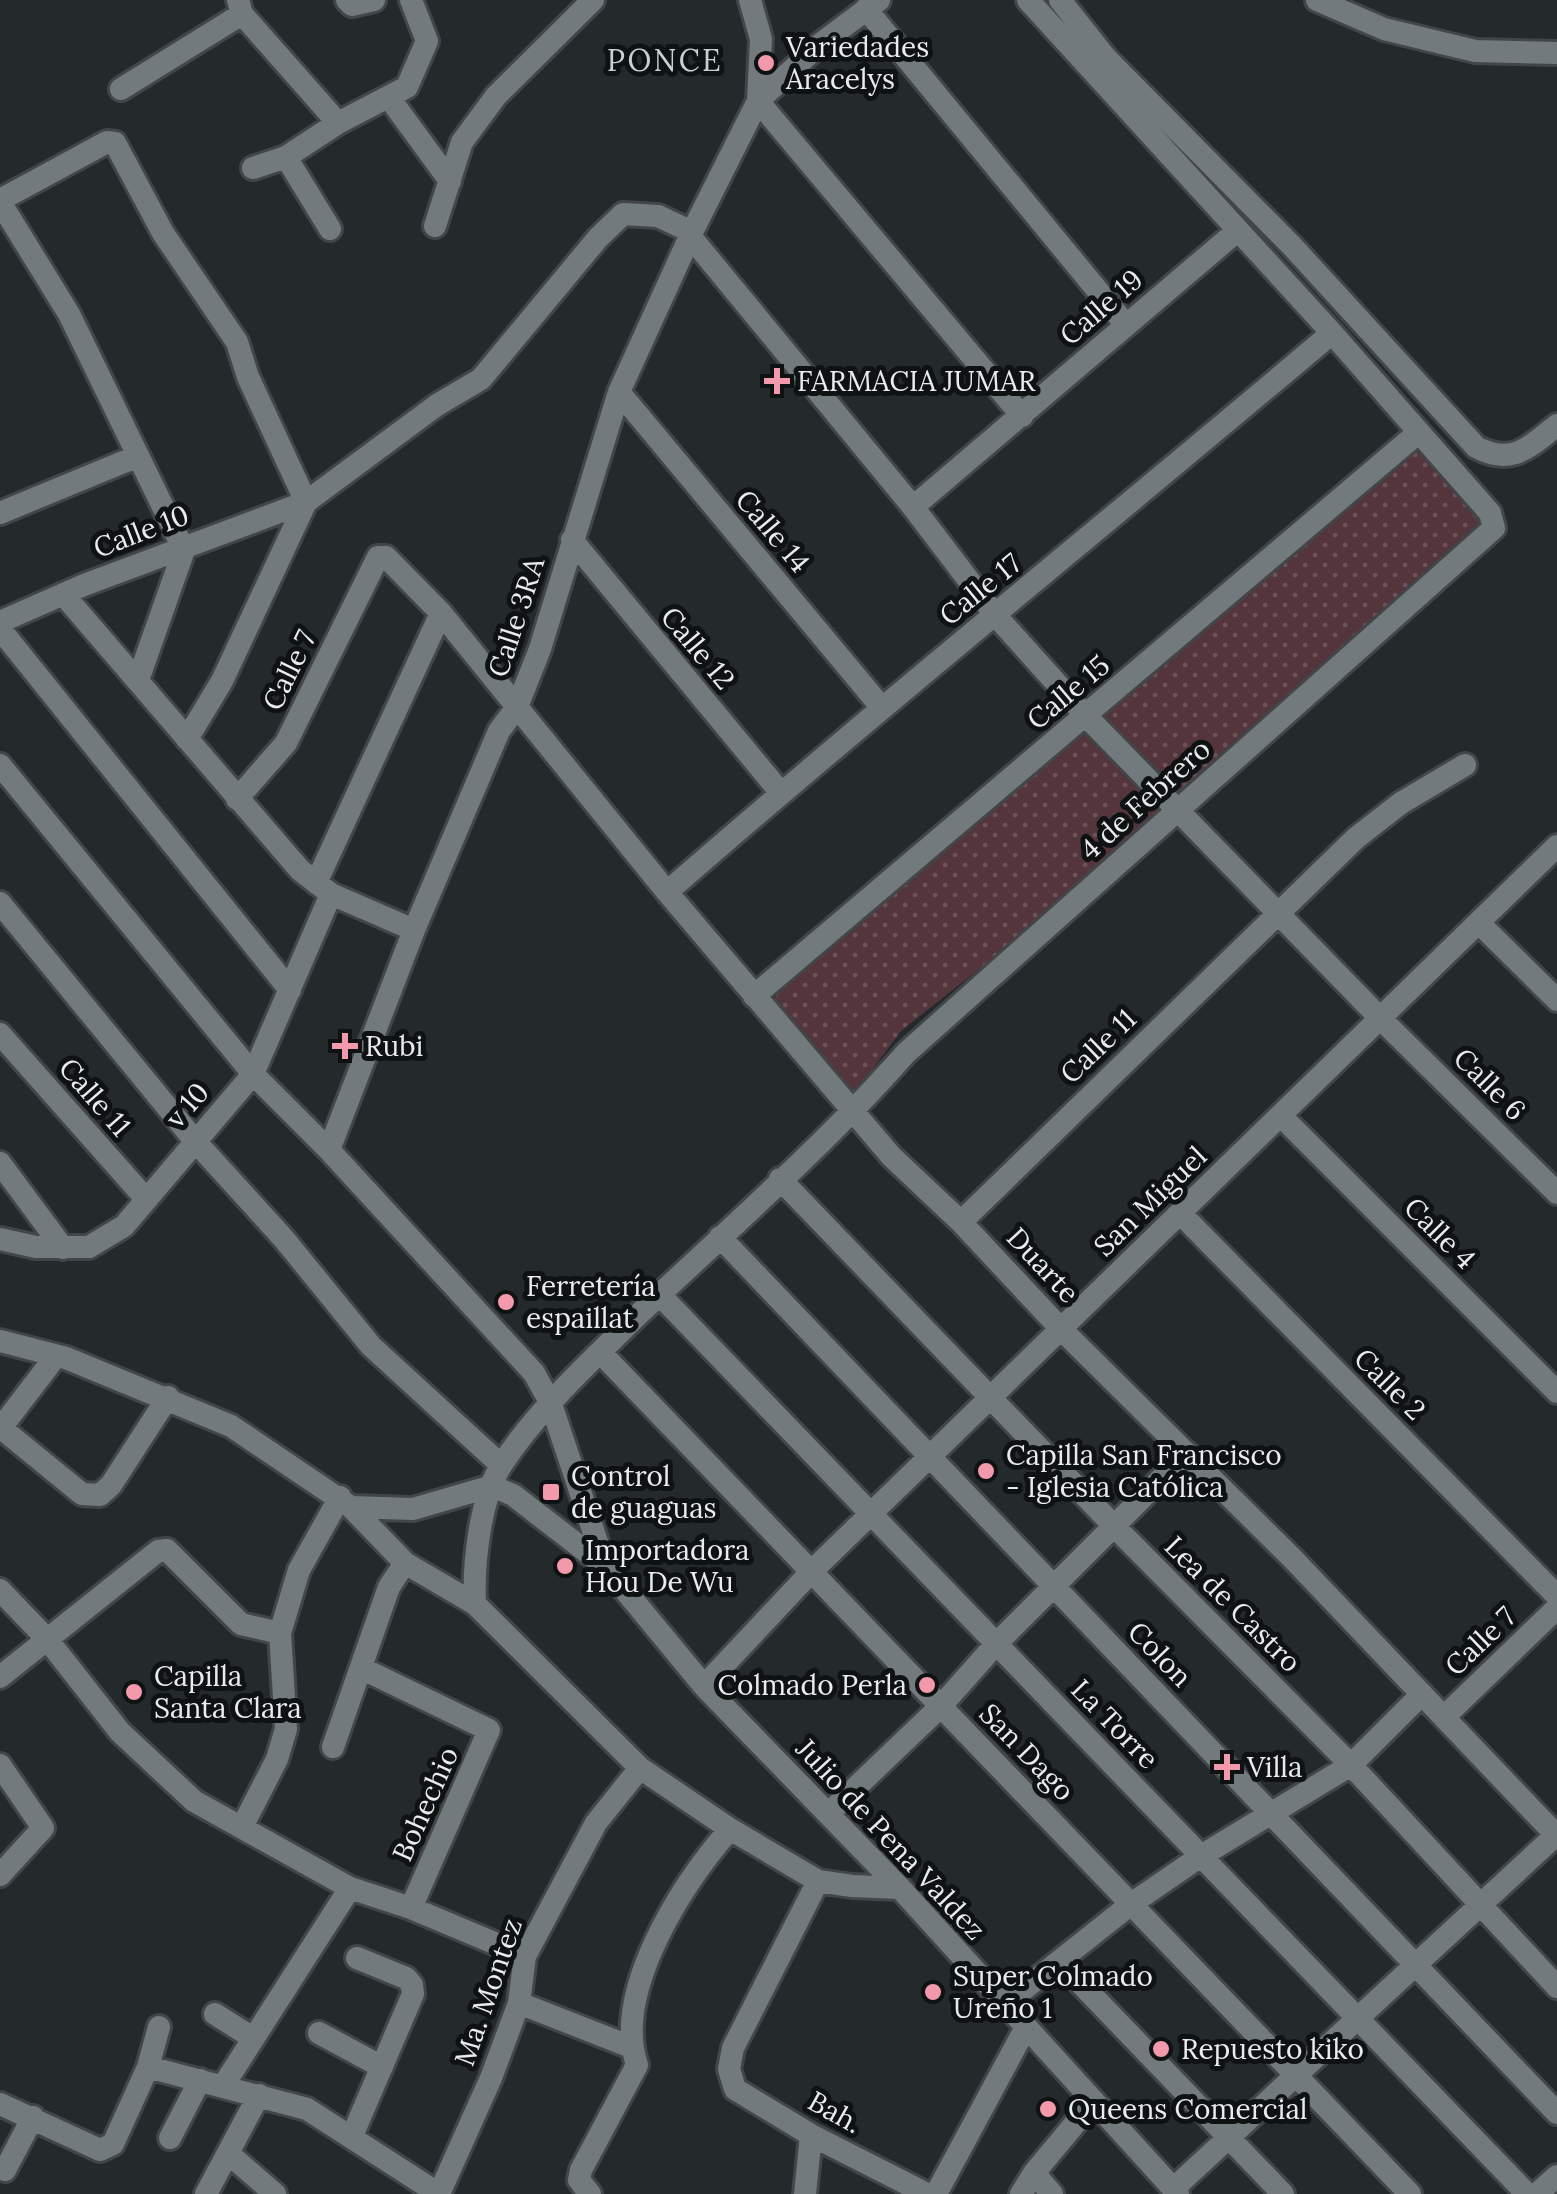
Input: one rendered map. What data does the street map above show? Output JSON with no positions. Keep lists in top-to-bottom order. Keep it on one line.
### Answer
{"streets":{"street":["Calle 19","Calle 10","Calle 14","Calle 17","Calle 3RA","Calle 12","Calle 7","Calle 15","4 de Febrero","Calle 11","Calle 6","v 10","San Miguel","Calle 4","Duarte","Calle 2","Lea de Castro","Colon","La Torre","San Dago","Bohechio","Julio de Pena Valdez","Ma. Montez","Bah."]},"crossings":[["Calle 19","Calle 6"],["Calle 14","Calle 17"],["Calle 14","Calle 3RA"],["Calle 17","Calle 12"],["Calle 17","Calle 6"],["Calle 17","Duarte"],["Calle 3RA","Calle 12"],["Calle 3RA","Calle 6"],["Calle 3RA","Duarte"],["Calle 3RA","Julio de Pena Valdez"],["Calle 7","Duarte"],["Calle 15","4 de Febrero"],["Calle 15","Calle 6"],["Calle 15","Duarte"],["4 de Febrero","Calle 6"],["4 de Febrero","Duarte"],["4 de Febrero","Lea de Castro"],["4 de Febrero","Colon"],["4 de Febrero","La Torre"],["4 de Febrero","San Dago"],["4 de Febrero","Julio de Pena Valdez"],["Calle 11","Calle 6"],["Calle 11","v 10"],["Calle 11","Duarte"],["Calle 6","San Miguel"],["v 10","Duarte"],["v 10","Julio de Pena Valdez"],["San Miguel","Calle 4"],["San Miguel","Duarte"],["San Miguel","Calle 2"],["San Miguel","Lea de Castro"],["San Miguel","Colon"],["San Miguel","La Torre"],["San Miguel","San Dago"],["San Miguel","Julio de Pena Valdez"]],"districts":["PONCE"],"places":{"other":["Variedades Aracelys","Ferretería espaillat","Capilla San Francisco - Iglesia Católica","Importadora Hou De Wu","Colmado Perla","Capilla Santa Clara","Super Colmado Ureño 1","Repuesto kiko","Queens Comercial"],"health":["FARMACIA JUMAR","Rubi","Villa"],"transit":["Control de guaguas"]}}
